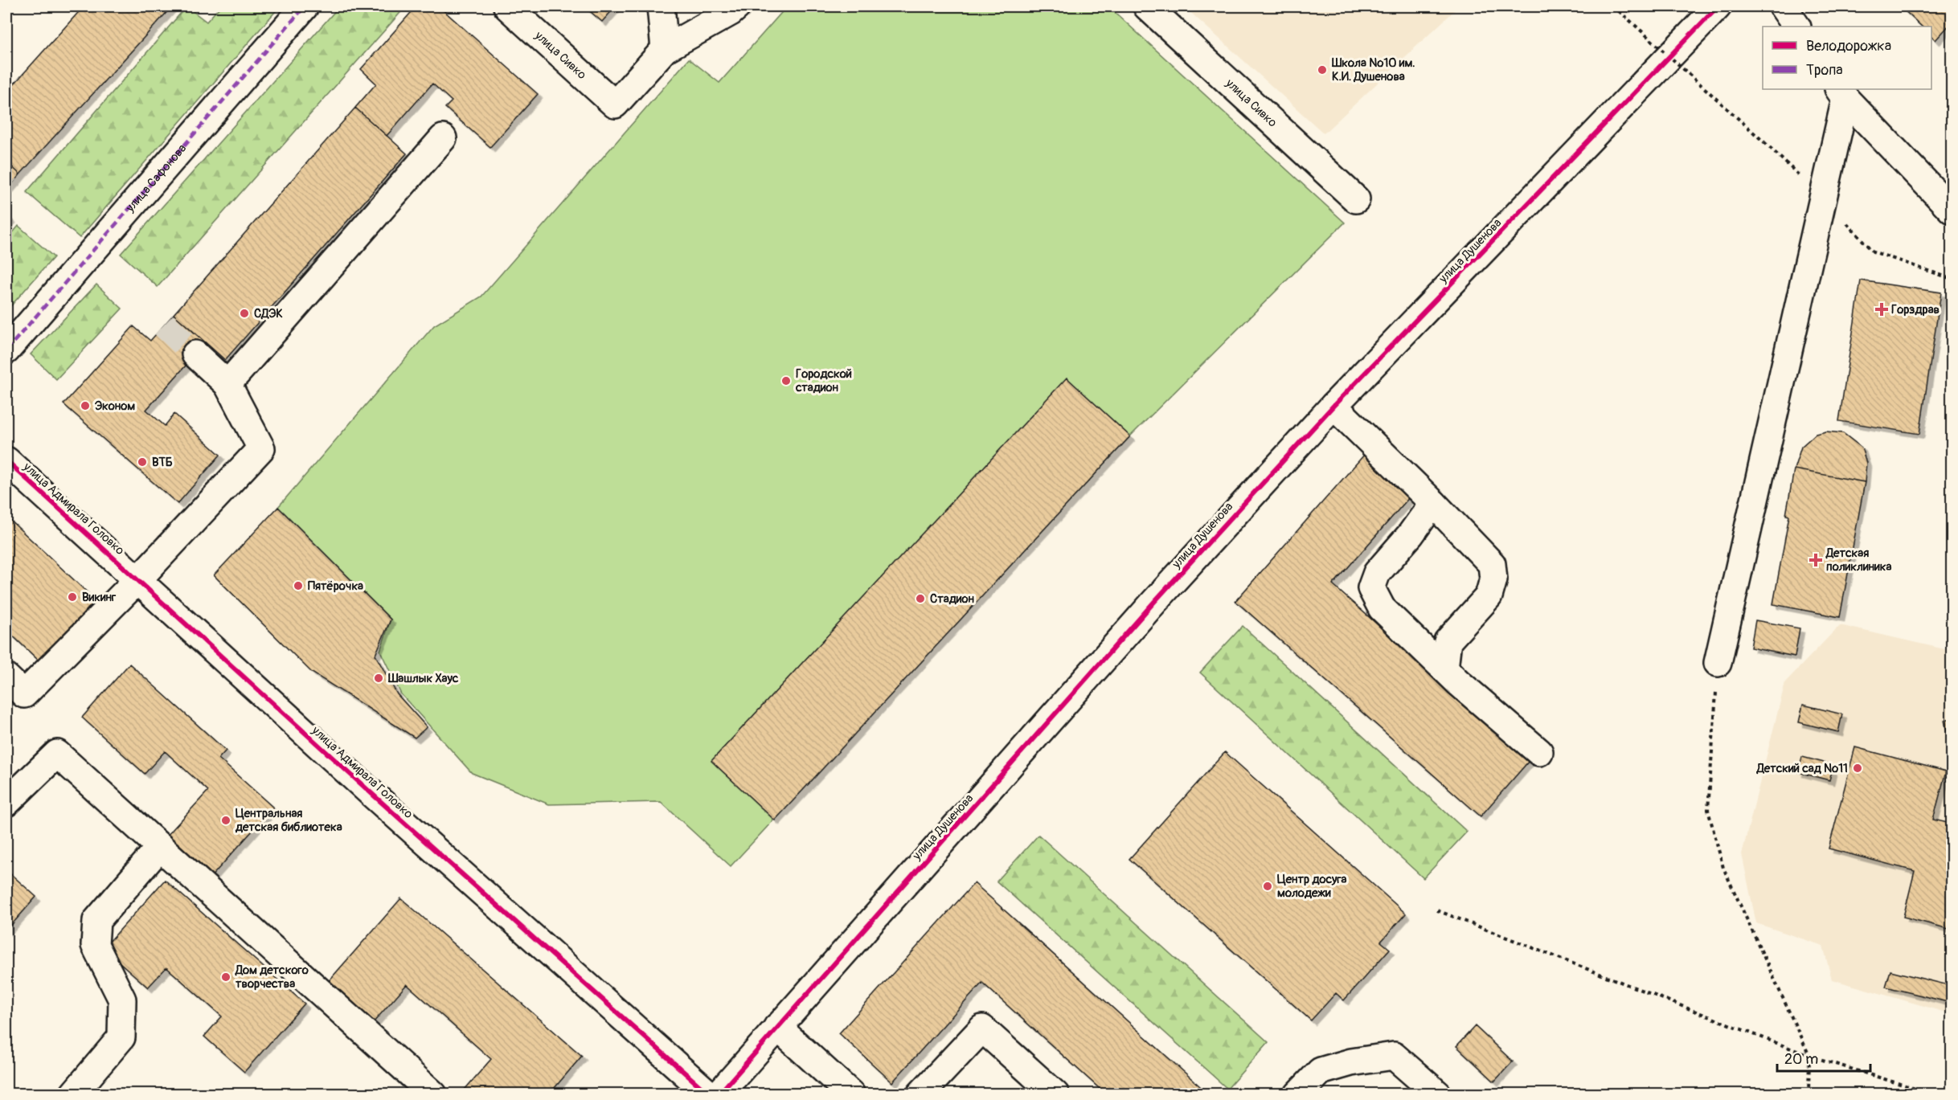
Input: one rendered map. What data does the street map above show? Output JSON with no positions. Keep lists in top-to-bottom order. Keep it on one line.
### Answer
{"streets":{"street":["улица Сивко","улица Сафонова","улица Душенова","улица Адмирала Головко"]},"places":{"other":["Школа №10 им. К.И. Душенова","СДЭК","Городской стадион","Эконом","ВТБ","Пятёрочка","Викинг","Стадион","Шашлык Хаус","Детский сад №11","Центральная детская библиотека","Центр досуга молодежи","Дом детского творчества"],"health":["Горздрав","Детская поликлиника"]},"legend":["Велодорожка","Тропа"],"scale_bar":"20 m"}
